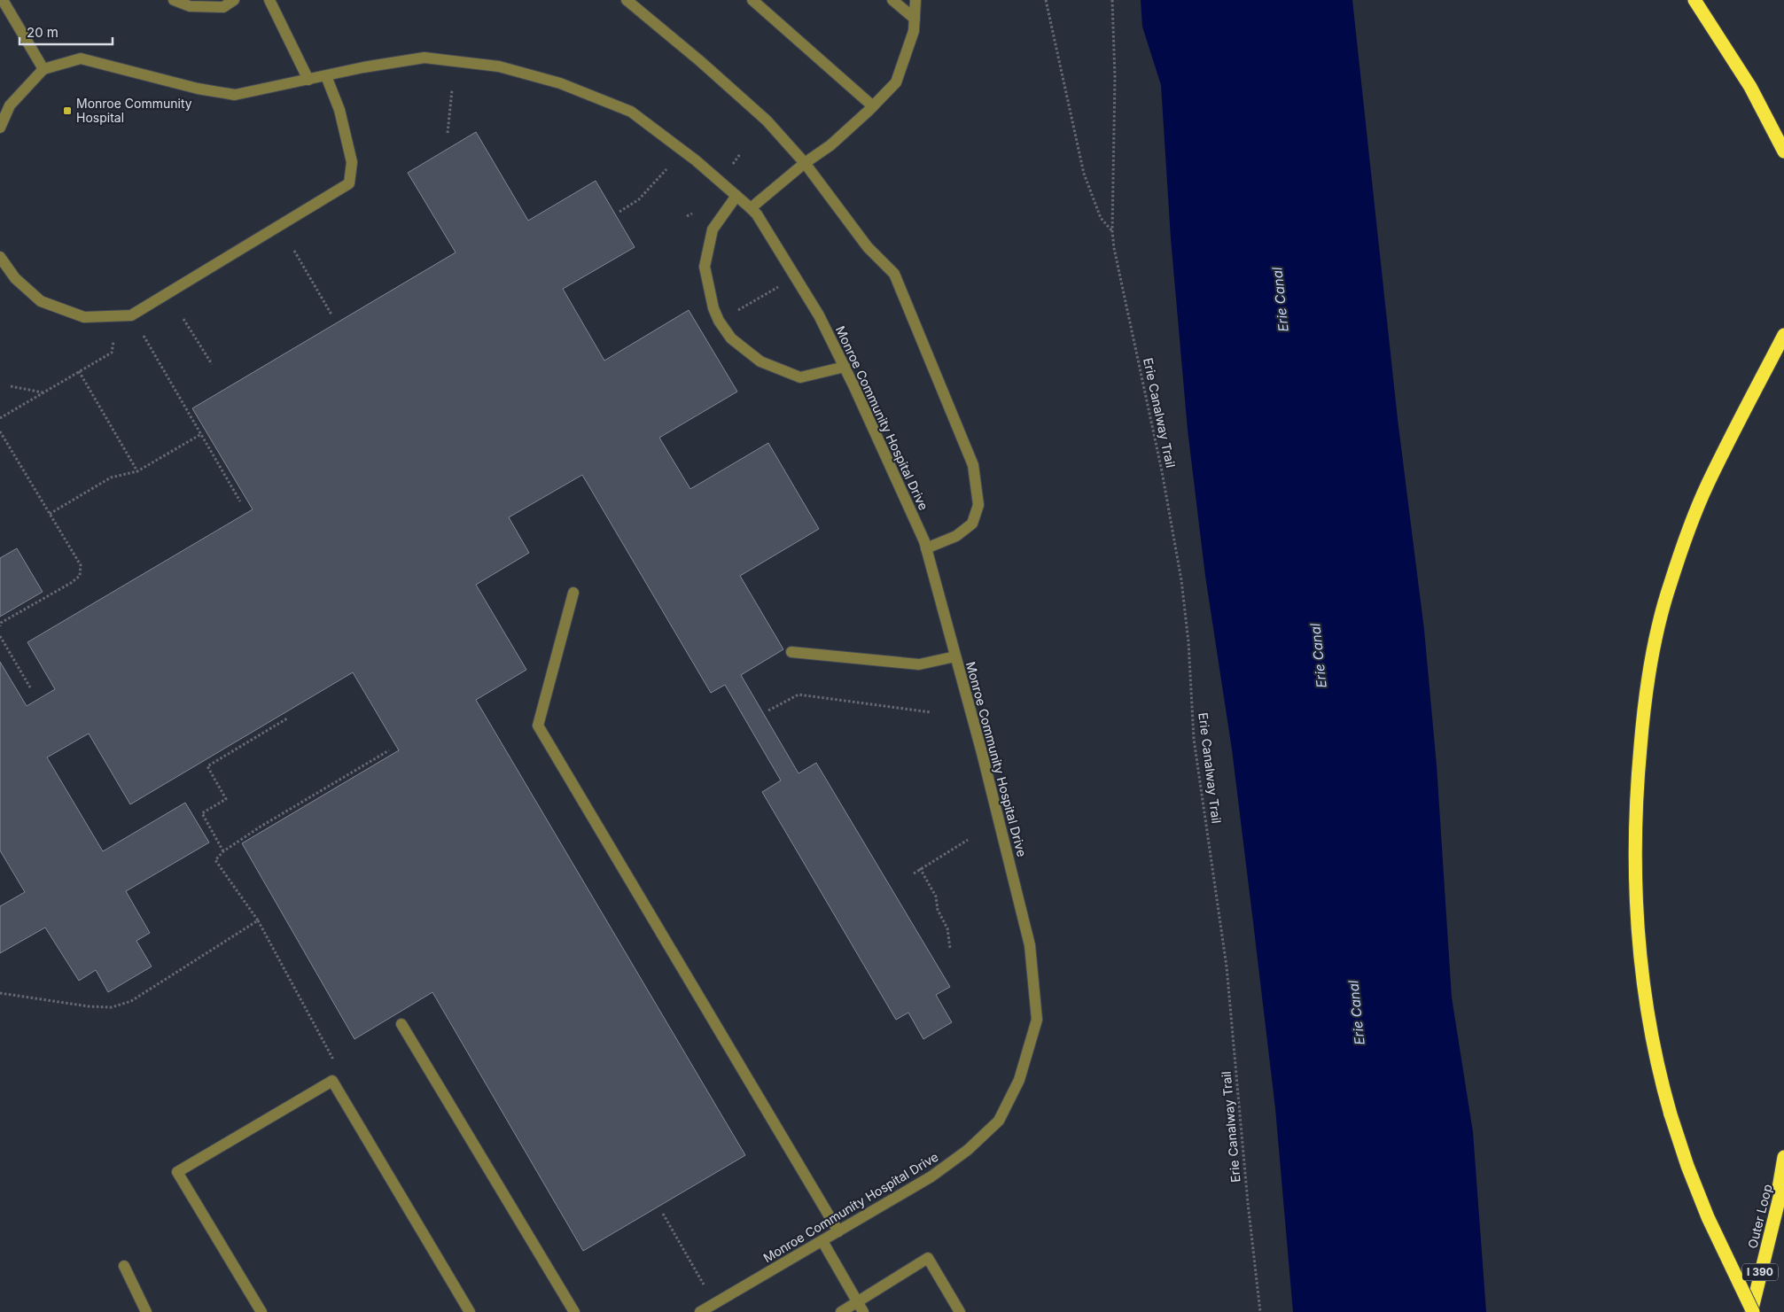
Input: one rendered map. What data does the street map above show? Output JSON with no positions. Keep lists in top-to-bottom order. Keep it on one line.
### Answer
{"streets":{"highway":["Outer Loop","I 390"],"street":["Monroe Community Hospital Drive"],"path":["Erie Canalway Trail"]},"water":["Erie Canal"],"places":{"transit":["Monroe Community Hospital"]},"scale_bar":"20 m"}
